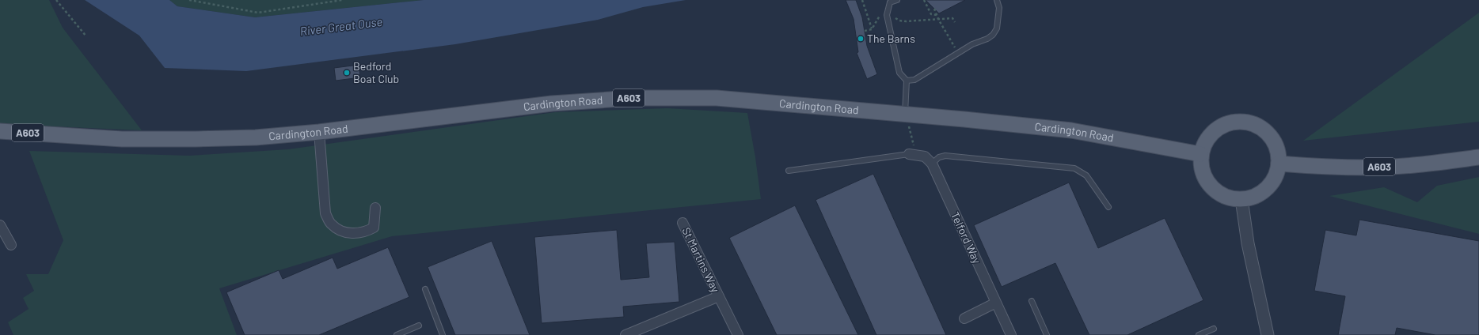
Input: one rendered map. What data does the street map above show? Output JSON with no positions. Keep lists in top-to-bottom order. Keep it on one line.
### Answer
{"streets":{"main road":["A603","Cardington Road"],"street":["Telford Way","St Martins Way"]},"crossings":[["A603","Cardington Road"]],"water":["River Great Ouse"],"places":["The Barns","Bedford Boat Club"]}
